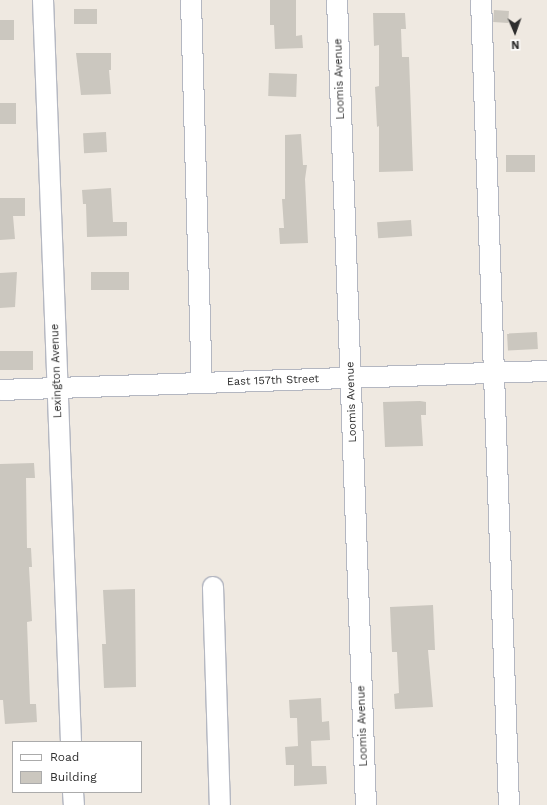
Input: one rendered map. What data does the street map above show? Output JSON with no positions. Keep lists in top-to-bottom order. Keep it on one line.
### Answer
{"streets":{"street":["Loomis Avenue","Lexington Avenue","East 157th Street"]},"crossings":[["Loomis Avenue","East 157th Street"],["Lexington Avenue","East 157th Street"]],"legend":["Road","Building"],"north":"bottom"}
